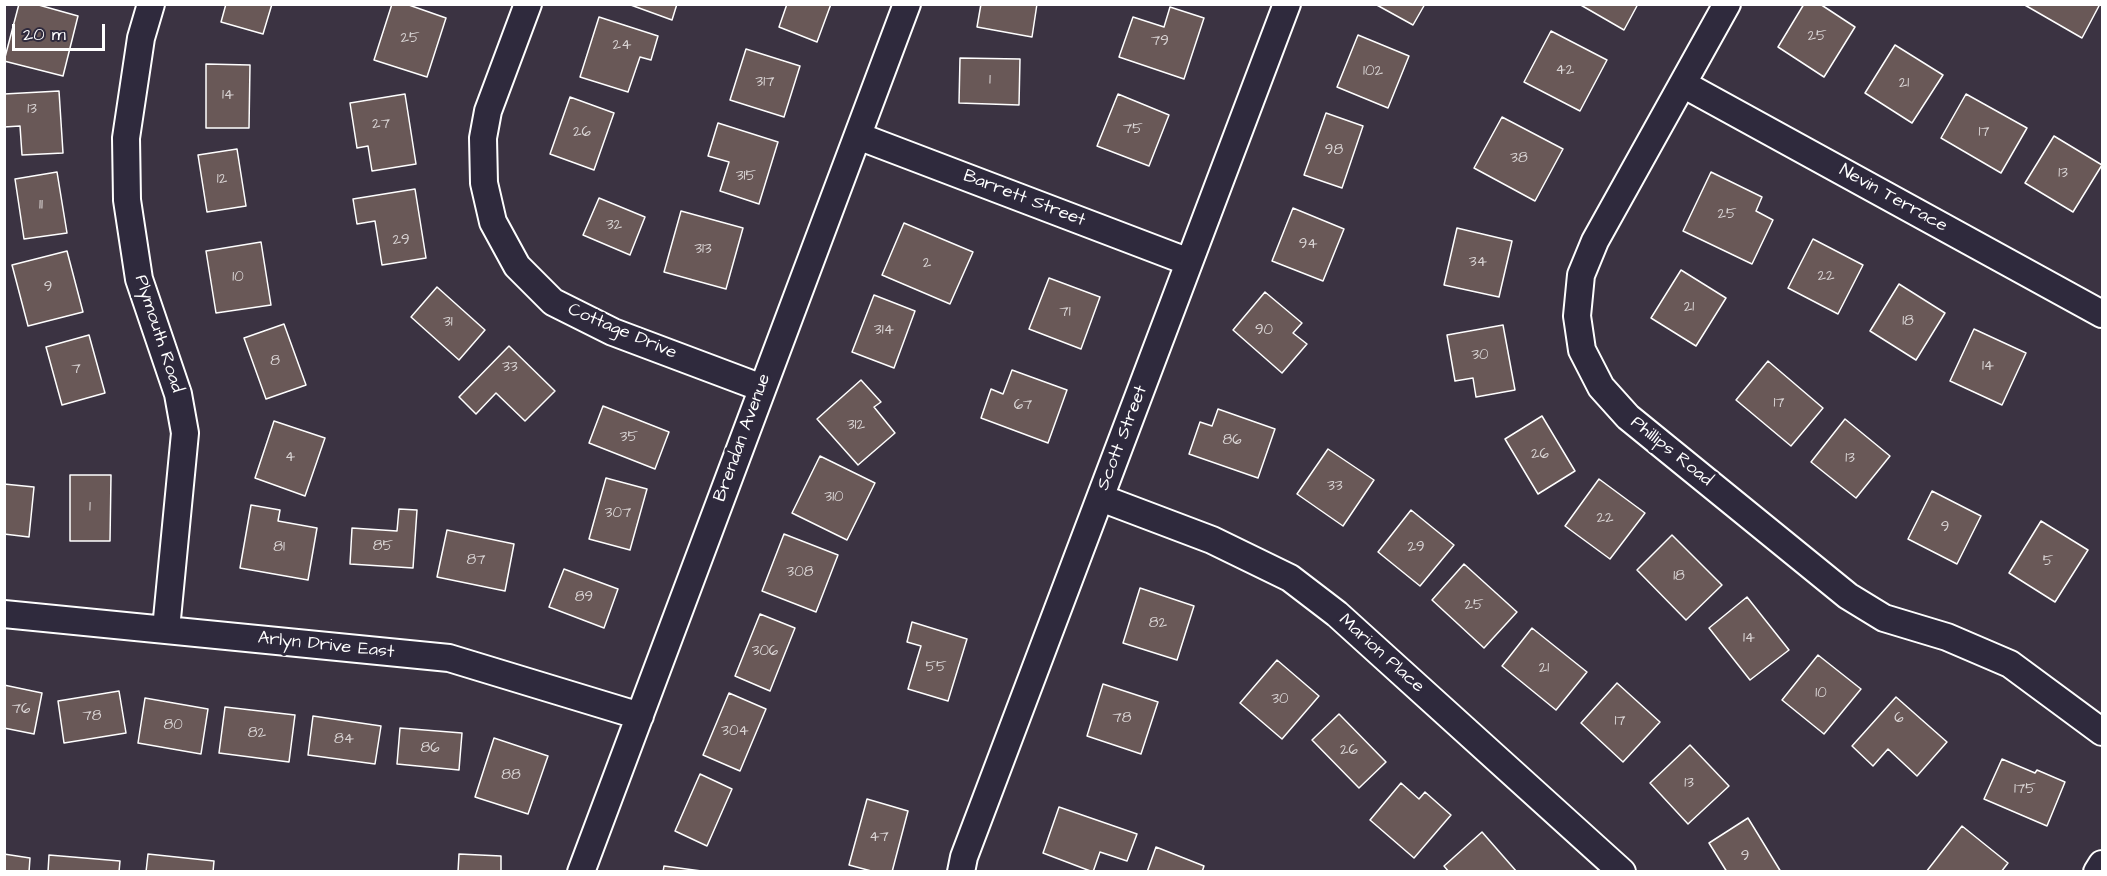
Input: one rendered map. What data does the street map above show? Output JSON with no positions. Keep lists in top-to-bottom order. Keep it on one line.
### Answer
{"streets":{"street":["Barrett Street","Nevin Terrace","Cottage Drive","Plymouth Road","Brendan Avenue","Scott Street","Phillips Road","Arlyn Drive East","Marion Place"]},"crossings":[["Barrett Street","Brendan Avenue"],["Barrett Street","Scott Street"],["Nevin Terrace","Phillips Road"],["Cottage Drive","Brendan Avenue"],["Plymouth Road","Arlyn Drive East"],["Brendan Avenue","Arlyn Drive East"],["Scott Street","Marion Place"]],"house_numbers":["25","25","79","24","42","102","1","317","21","14","13","27","75","26","17","98","38","13","315","12","11","25","32","29","94","313","34","2","22","10","9","21","71","18","31","314","90","30","8","14","33","7","17","67","312","35","86","26","4","13","33","310","1","307","22","9","85","81","29","87","5","308","18","89","25","82","14","306","55","21","10","30","76","78","78","6","17","80","304","82","84","86","26","88","13","175","47","9"],"scale_bar":"20 m"}
